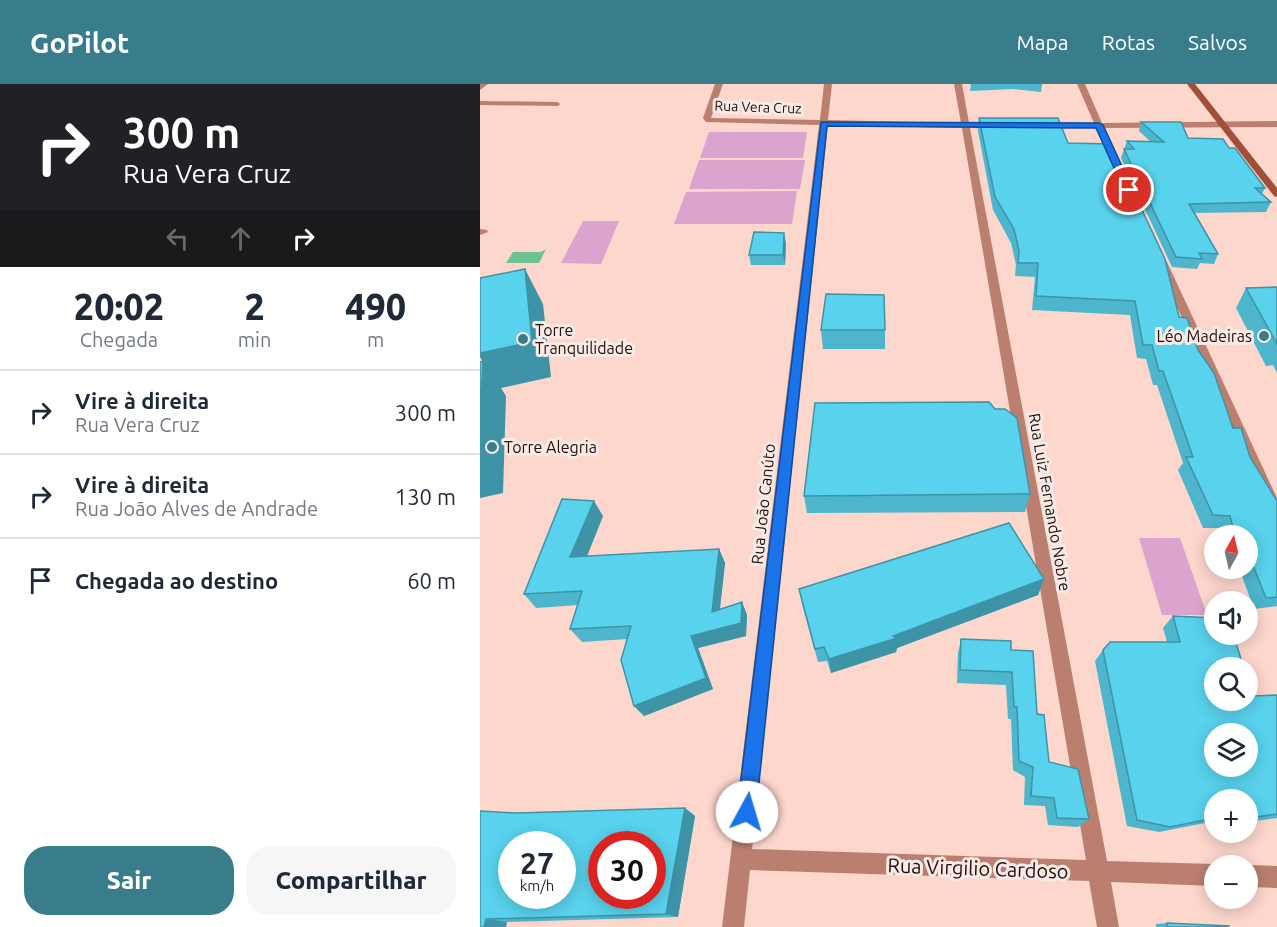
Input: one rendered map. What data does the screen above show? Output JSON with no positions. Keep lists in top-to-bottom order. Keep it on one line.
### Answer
{"streets":{"street":["Rua Vera Cruz","Rua Luiz Fernando Nobre","Rua João Canúto","Rua Virgilio Cardoso"]},"crossings":[["Rua Vera Cruz","Rua Luiz Fernando Nobre"],["Rua Vera Cruz","Rua João Canúto"],["Rua Luiz Fernando Nobre","Rua Virgilio Cardoso"],["Rua João Canúto","Rua Virgilio Cardoso"]],"places":["Léo Madeiras","Torre Tranquilidade","Torre Alegria"],"north":"top","page":{"header":"GoPilot","nav":["Mapa","Rotas","Salvos"],"turn":["300 m","Rua Vera Cruz"],"eta":["20:02","Chegada","2","min","490","m"],"list":[{"name":"Vire à direita","note":"Rua Vera Cruz","value":"300 m"},{"name":"Vire à direita","note":"Rua João Alves de Andrade","value":"130 m"},{"name":"Chegada ao destino","value":"60 m"}],"map_buttons":["+","−"],"speed":"27 km/h","limit":"30","buttons":["Sair","Compartilhar"]}}
